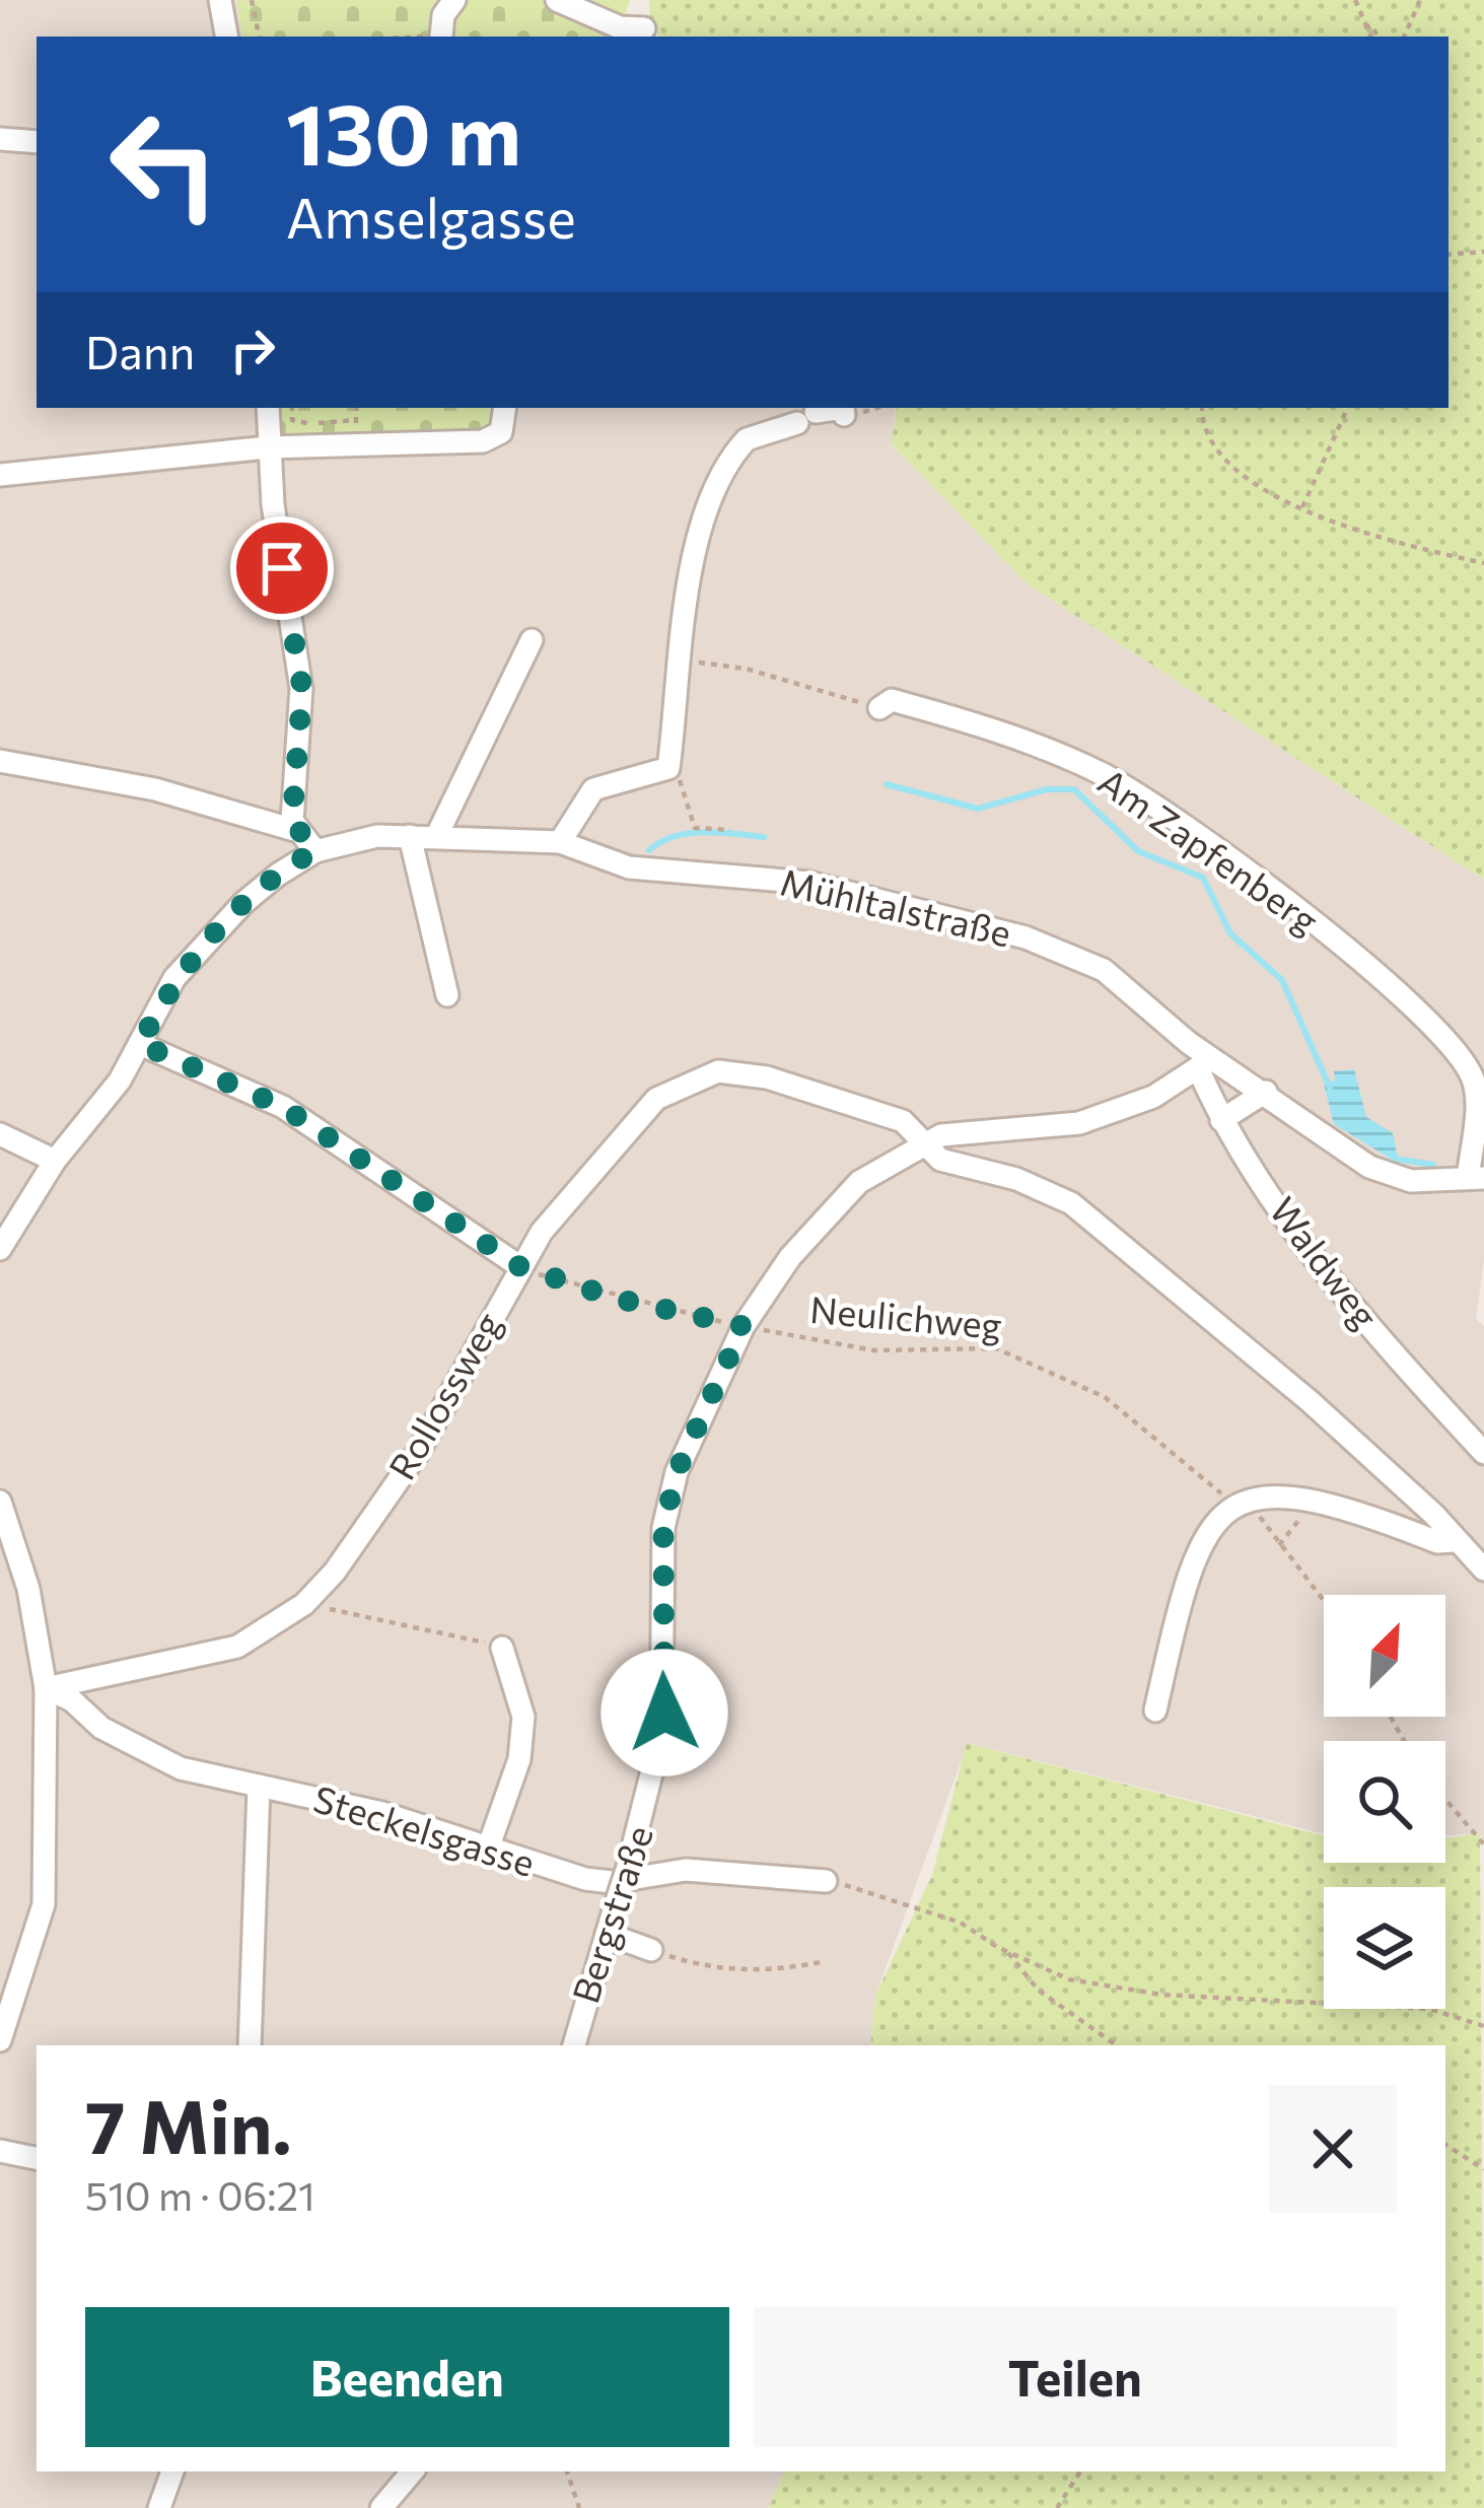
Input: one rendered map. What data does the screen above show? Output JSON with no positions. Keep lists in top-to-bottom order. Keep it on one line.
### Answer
{"streets":{"street":["Am Zapfenberg","Mühltalstraße","Waldweg","Rollossweg","Steckelsgasse","Bergstraße"],"path":["Neulichweg"]},"crossings":[["Am Zapfenberg","Mühltalstraße"],["Mühltalstraße","Waldweg"],["Mühltalstraße","Bergstraße"],["Waldweg","Bergstraße"],["Neulichweg","Rollossweg"],["Neulichweg","Bergstraße"],["Rollossweg","Steckelsgasse"],["Rollossweg","Bergstraße"]],"north":"top right","page":{"turn":["130 m","Amselgasse"],"then":"Dann","heading":["7 Min.","510 m · 06:21"],"buttons":["Beenden","Teilen"]}}
